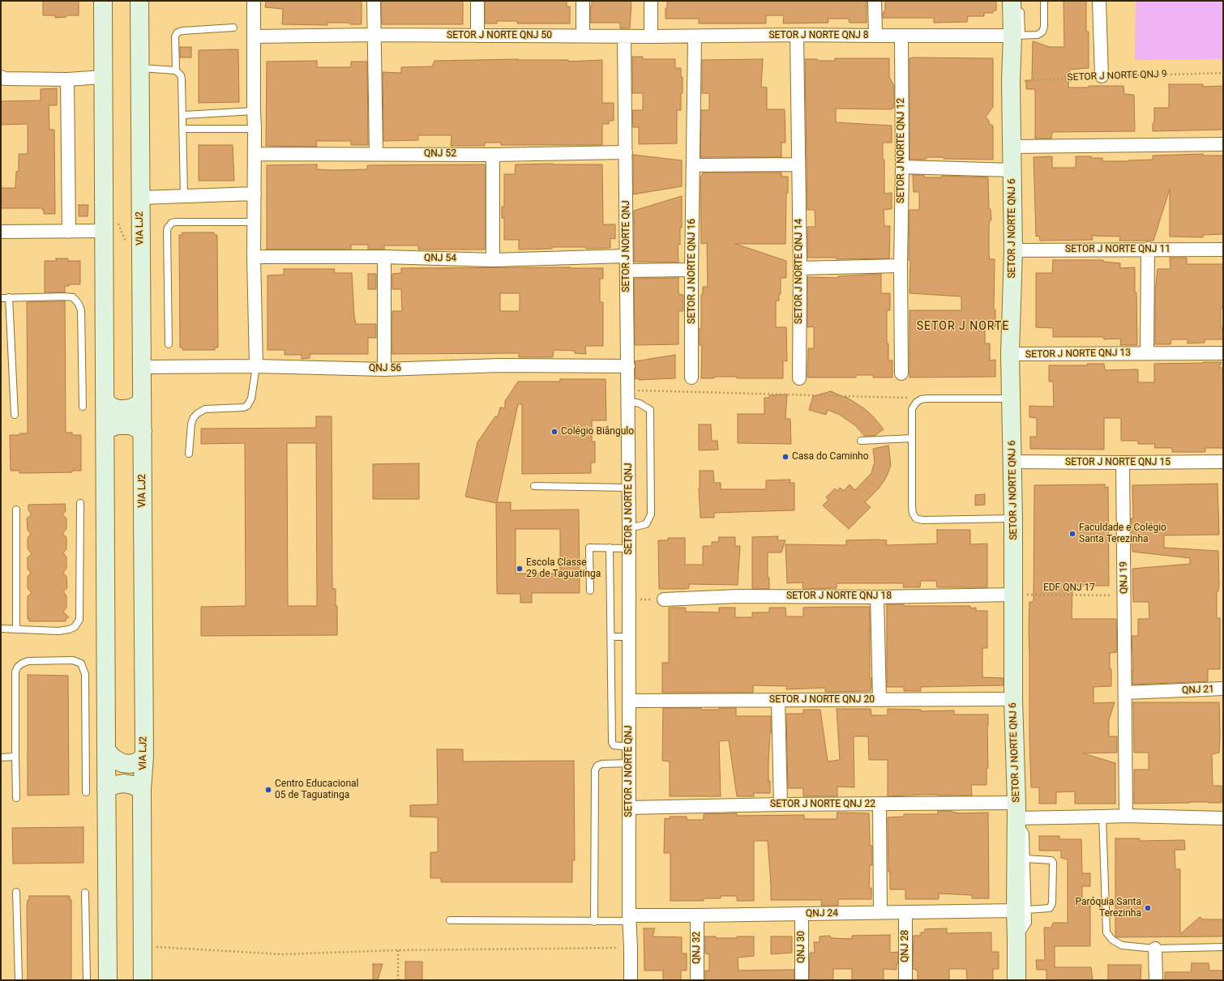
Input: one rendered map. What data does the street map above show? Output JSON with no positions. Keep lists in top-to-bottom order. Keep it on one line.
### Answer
{"streets":{"main road":["VIA LJ2","SETOR J NORTE QNJ 6"],"street":["SETOR J NORTE QNJ 50","SETOR J NORTE QNJ 8","SETOR J NORTE QNJ 12","QNJ 52","SETOR J NORTE QNJ","SETOR J NORTE QNJ 11","QNJ 54","SETOR J NORTE QNJ 16","SETOR J NORTE QNJ 14","SETOR J NORTE QNJ 13","QNJ 56","SETOR J NORTE QNJ 15","QNJ 19","SETOR J NORTE QNJ 18","QNJ 21","SETOR J NORTE QNJ 20","SETOR J NORTE QNJ 22","QNJ 24","QNJ 28","QNJ 30","QNJ 32"],"path":["SETOR J NORTE QNJ 9","EDF QNJ 17"]},"crossings":[["SETOR J NORTE QNJ 50","SETOR J NORTE QNJ 8"],["SETOR J NORTE QNJ 50","SETOR J NORTE QNJ"],["SETOR J NORTE QNJ 8","SETOR J NORTE QNJ 12"],["SETOR J NORTE QNJ 8","SETOR J NORTE QNJ 6"],["SETOR J NORTE QNJ 8","SETOR J NORTE QNJ"],["SETOR J NORTE QNJ 8","SETOR J NORTE QNJ 16"],["SETOR J NORTE QNJ 8","SETOR J NORTE QNJ 14"],["SETOR J NORTE QNJ 9","SETOR J NORTE QNJ 6"],["QNJ 52","SETOR J NORTE QNJ"],["VIA LJ2","QNJ 56"],["SETOR J NORTE QNJ 6","SETOR J NORTE QNJ 11"],["SETOR J NORTE QNJ 6","SETOR J NORTE QNJ 13"],["SETOR J NORTE QNJ 6","SETOR J NORTE QNJ 15"],["SETOR J NORTE QNJ 6","EDF QNJ 17"],["SETOR J NORTE QNJ 6","SETOR J NORTE QNJ 18"],["SETOR J NORTE QNJ 6","SETOR J NORTE QNJ 20"],["SETOR J NORTE QNJ 6","SETOR J NORTE QNJ 22"],["SETOR J NORTE QNJ 6","QNJ 24"],["SETOR J NORTE QNJ","QNJ 54"],["SETOR J NORTE QNJ","QNJ 56"],["SETOR J NORTE QNJ","SETOR J NORTE QNJ 20"],["SETOR J NORTE QNJ","SETOR J NORTE QNJ 22"],["SETOR J NORTE QNJ","QNJ 24"],["SETOR J NORTE QNJ 15","QNJ 19"],["QNJ 19","EDF QNJ 17"],["QNJ 19","QNJ 21"],["EDF QNJ 17","SETOR J NORTE QNJ 18"],["QNJ 24","QNJ 28"],["QNJ 24","QNJ 30"],["QNJ 24","QNJ 32"]],"districts":["SETOR J NORTE"],"places":["Colégio Biângulo","Casa do Caminho","Faculdade e Colégio Santa Terezinha","Escola Classe 29 de Taguatinga","Centro Educacional 05 de Taguatinga","Paróquia Santa Terezinha"]}
